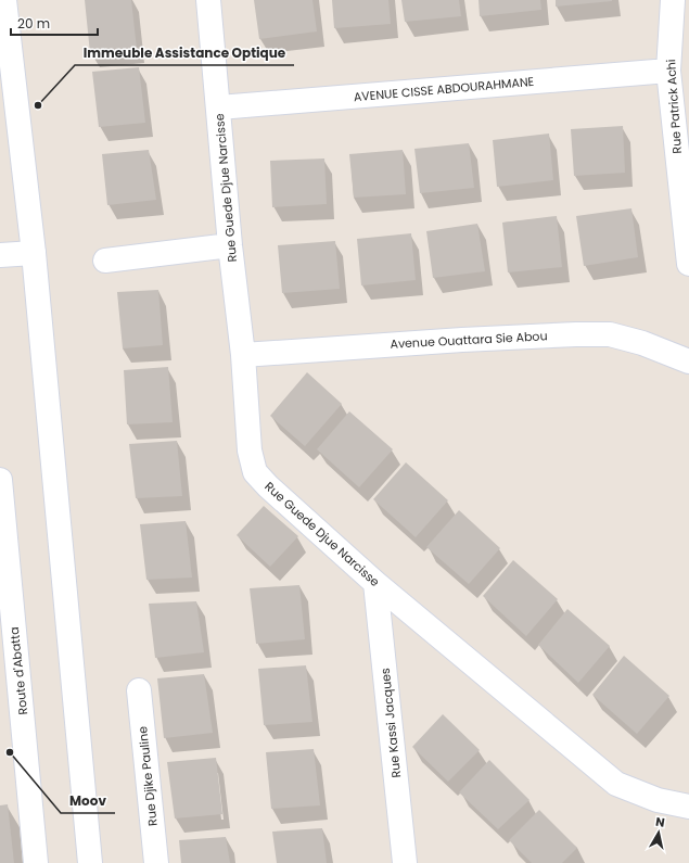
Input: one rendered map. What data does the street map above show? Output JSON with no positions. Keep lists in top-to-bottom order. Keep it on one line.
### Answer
{"streets":{"street":["AVENUE CISSE ABDOURAHMANE","Rue Patrick Achi","Rue Guede Djue Narcisse","Avenue Ouattara Sie Abou","Route d'Abatta","Rue Kassi Jacques","Rue Djike Pauline"]},"crossings":[["AVENUE CISSE ABDOURAHMANE","Rue Patrick Achi"],["AVENUE CISSE ABDOURAHMANE","Rue Guede Djue Narcisse"],["Rue Guede Djue Narcisse","Avenue Ouattara Sie Abou"],["Rue Guede Djue Narcisse","Rue Kassi Jacques"]],"places":["Immeuble Assistance Optique","Moov"],"scale_bar":"20 m","north":"top"}
